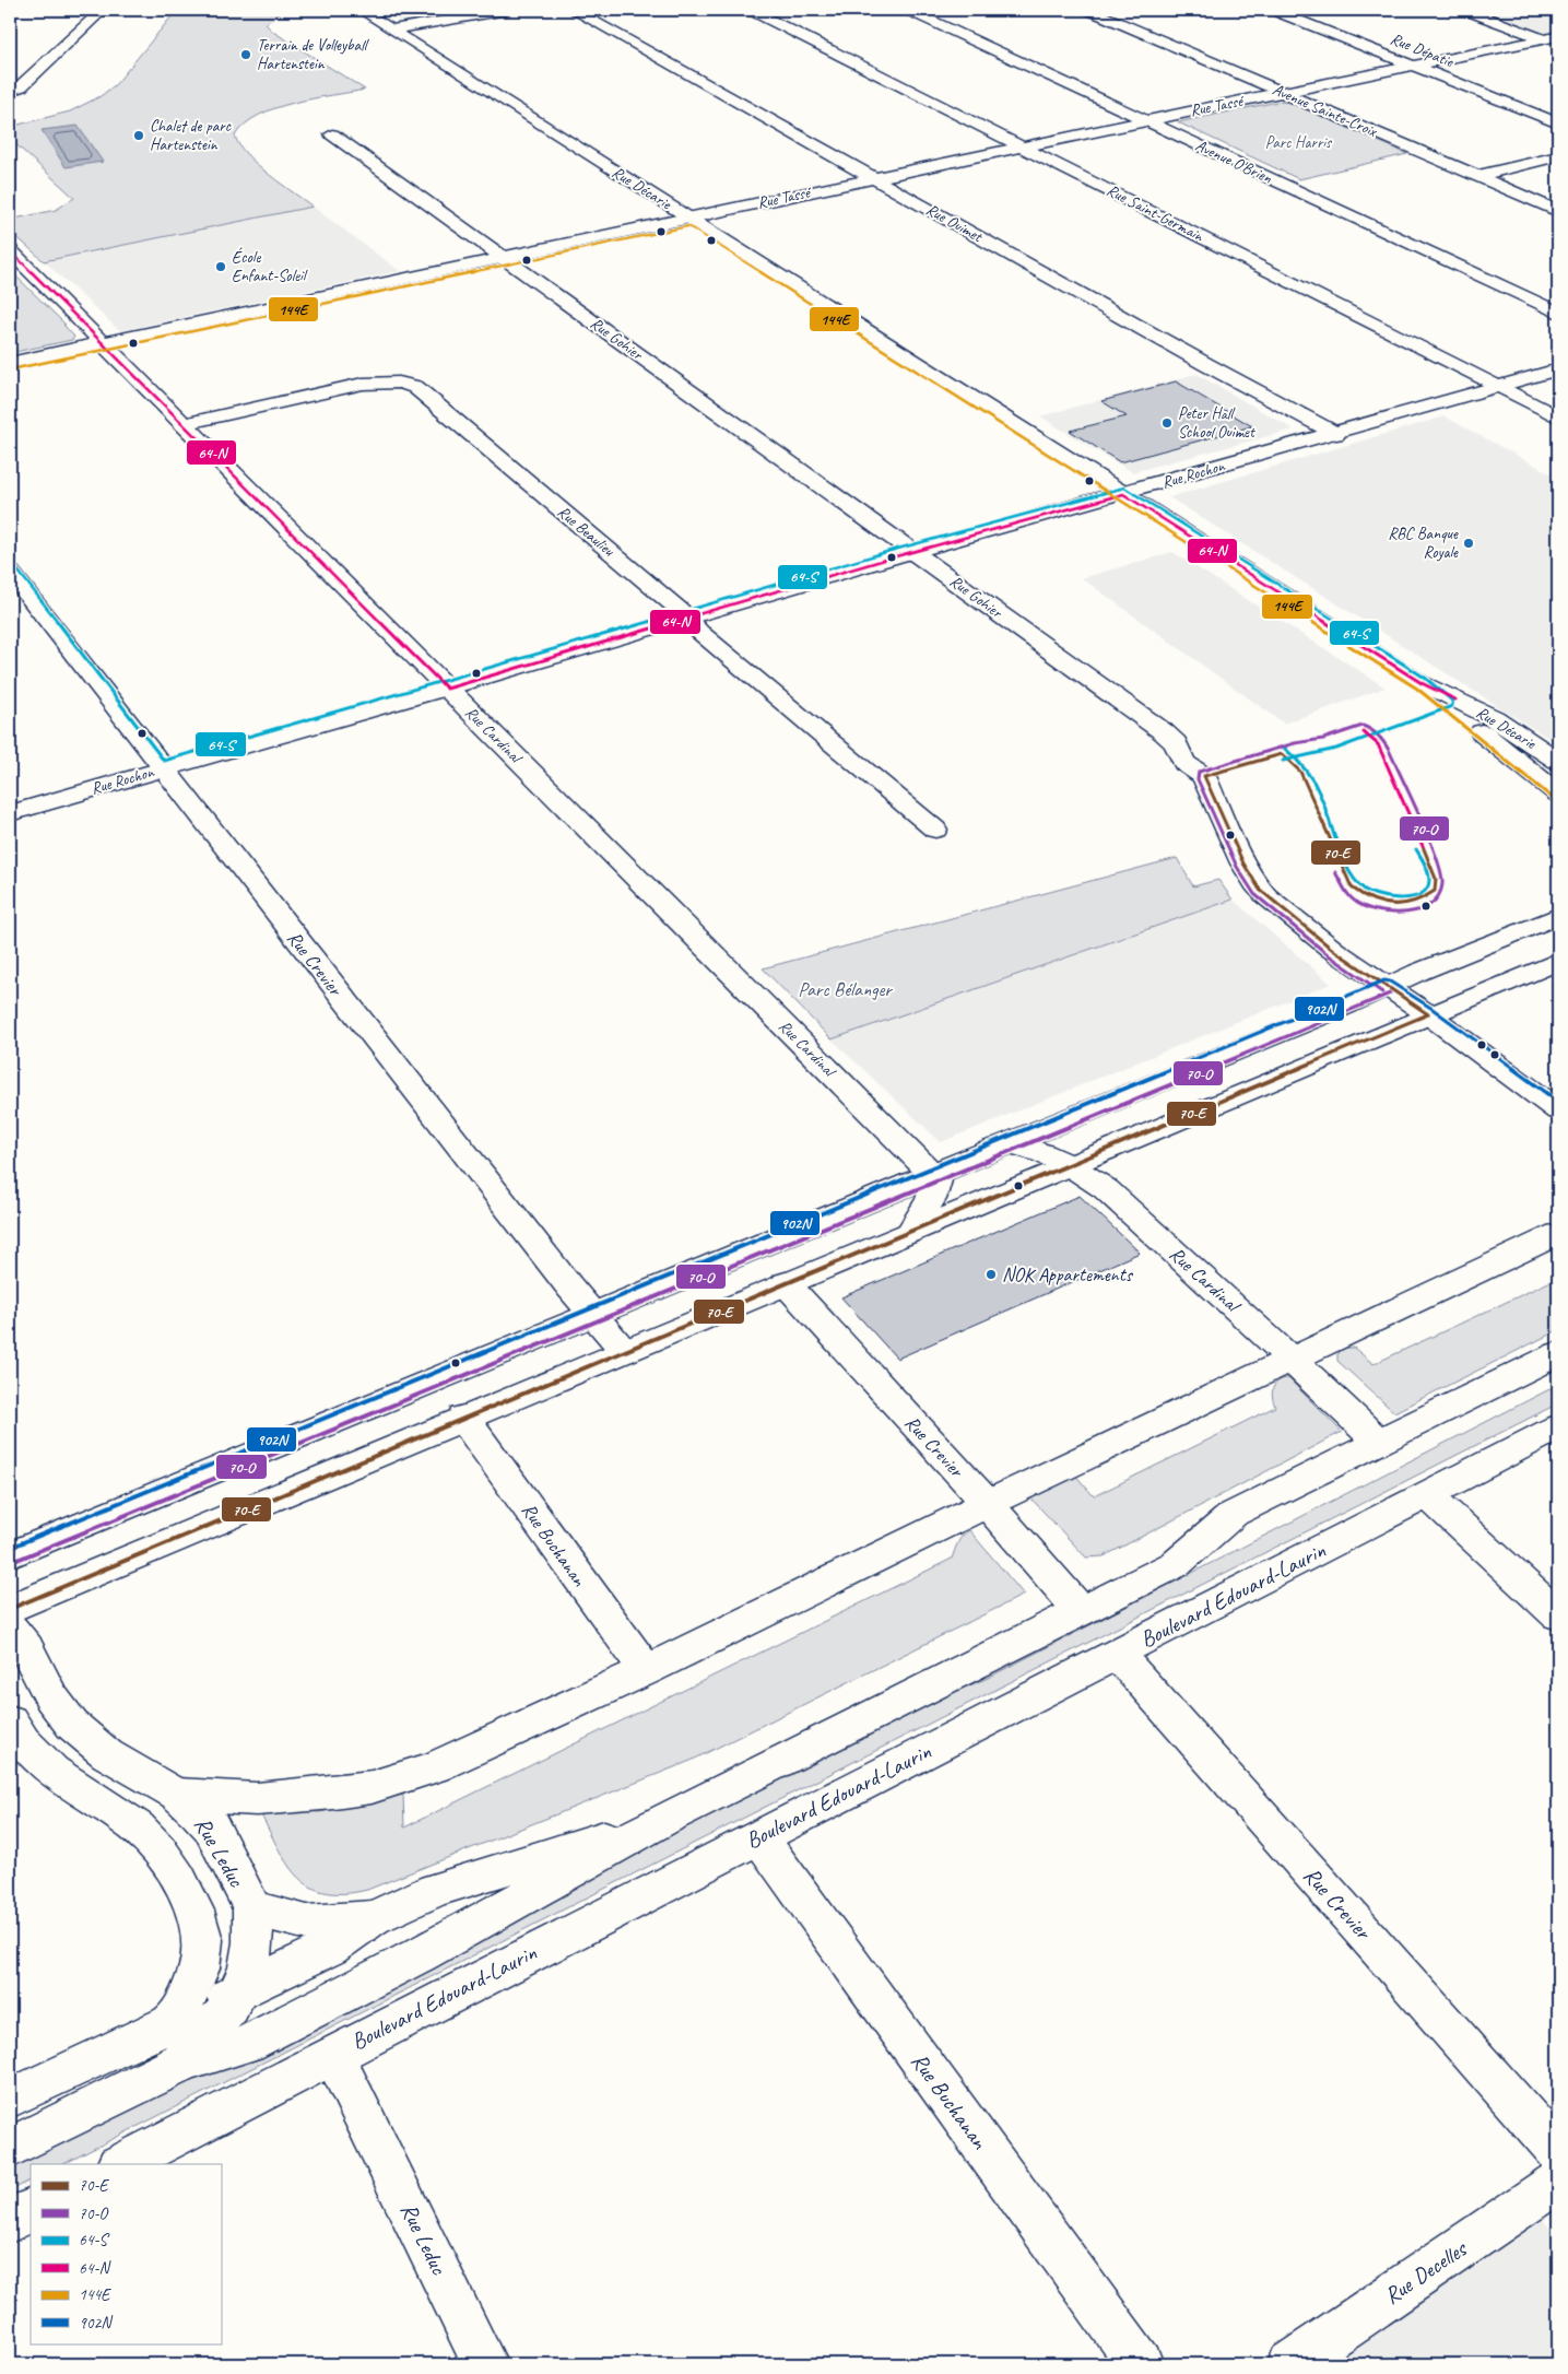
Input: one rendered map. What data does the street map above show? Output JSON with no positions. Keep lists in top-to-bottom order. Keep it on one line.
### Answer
{"streets":{"street":["Rue Dépatie","Rue Tassé","Avenue Sainte-Croix","Avenue O'Brien","Rue Décarie","Rue Saint-Germain","Rue Ouimet","Rue Gohier","Rue Rochon","Rue Beaulieu","Rue Cardinal","Rue Crevier","Rue Buchanan","Boulevard Edouard-Laurin","Rue Leduc","Rue Decelles"]},"crossings":[["Rue Dépatie","Rue Tassé"],["Rue Tassé","Avenue Sainte-Croix"],["Rue Tassé","Avenue O'Brien"],["Rue Tassé","Rue Décarie"],["Rue Tassé","Rue Saint-Germain"],["Rue Tassé","Rue Ouimet"],["Rue Tassé","Rue Gohier"],["Rue Tassé","Rue Cardinal"],["Rue Décarie","Rue Rochon"],["Rue Saint-Germain","Rue Rochon"],["Rue Ouimet","Rue Rochon"],["Rue Gohier","Rue Rochon"],["Rue Rochon","Rue Beaulieu"],["Rue Rochon","Rue Cardinal"],["Rue Rochon","Rue Crevier"],["Rue Beaulieu","Rue Cardinal"],["Rue Crevier","Boulevard Edouard-Laurin"],["Rue Buchanan","Boulevard Edouard-Laurin"],["Boulevard Edouard-Laurin","Rue Leduc"]],"parks":["Parc Harris","Parc Bélanger"],"places":["Terrain de Volleyball Hartenstein","Chalet de parc Hartenstein","École Enfant-Soleil","Peter Hall School Ouimet","RBC Banque Royale","NOK Appartements"],"lines":["transit line 144E","transit line 64-N","transit line 64-S","transit line 70-O","transit line 70-E","transit line 902N"],"legend":["70-E","70-O","64-S","64-N","144E","902N"]}
